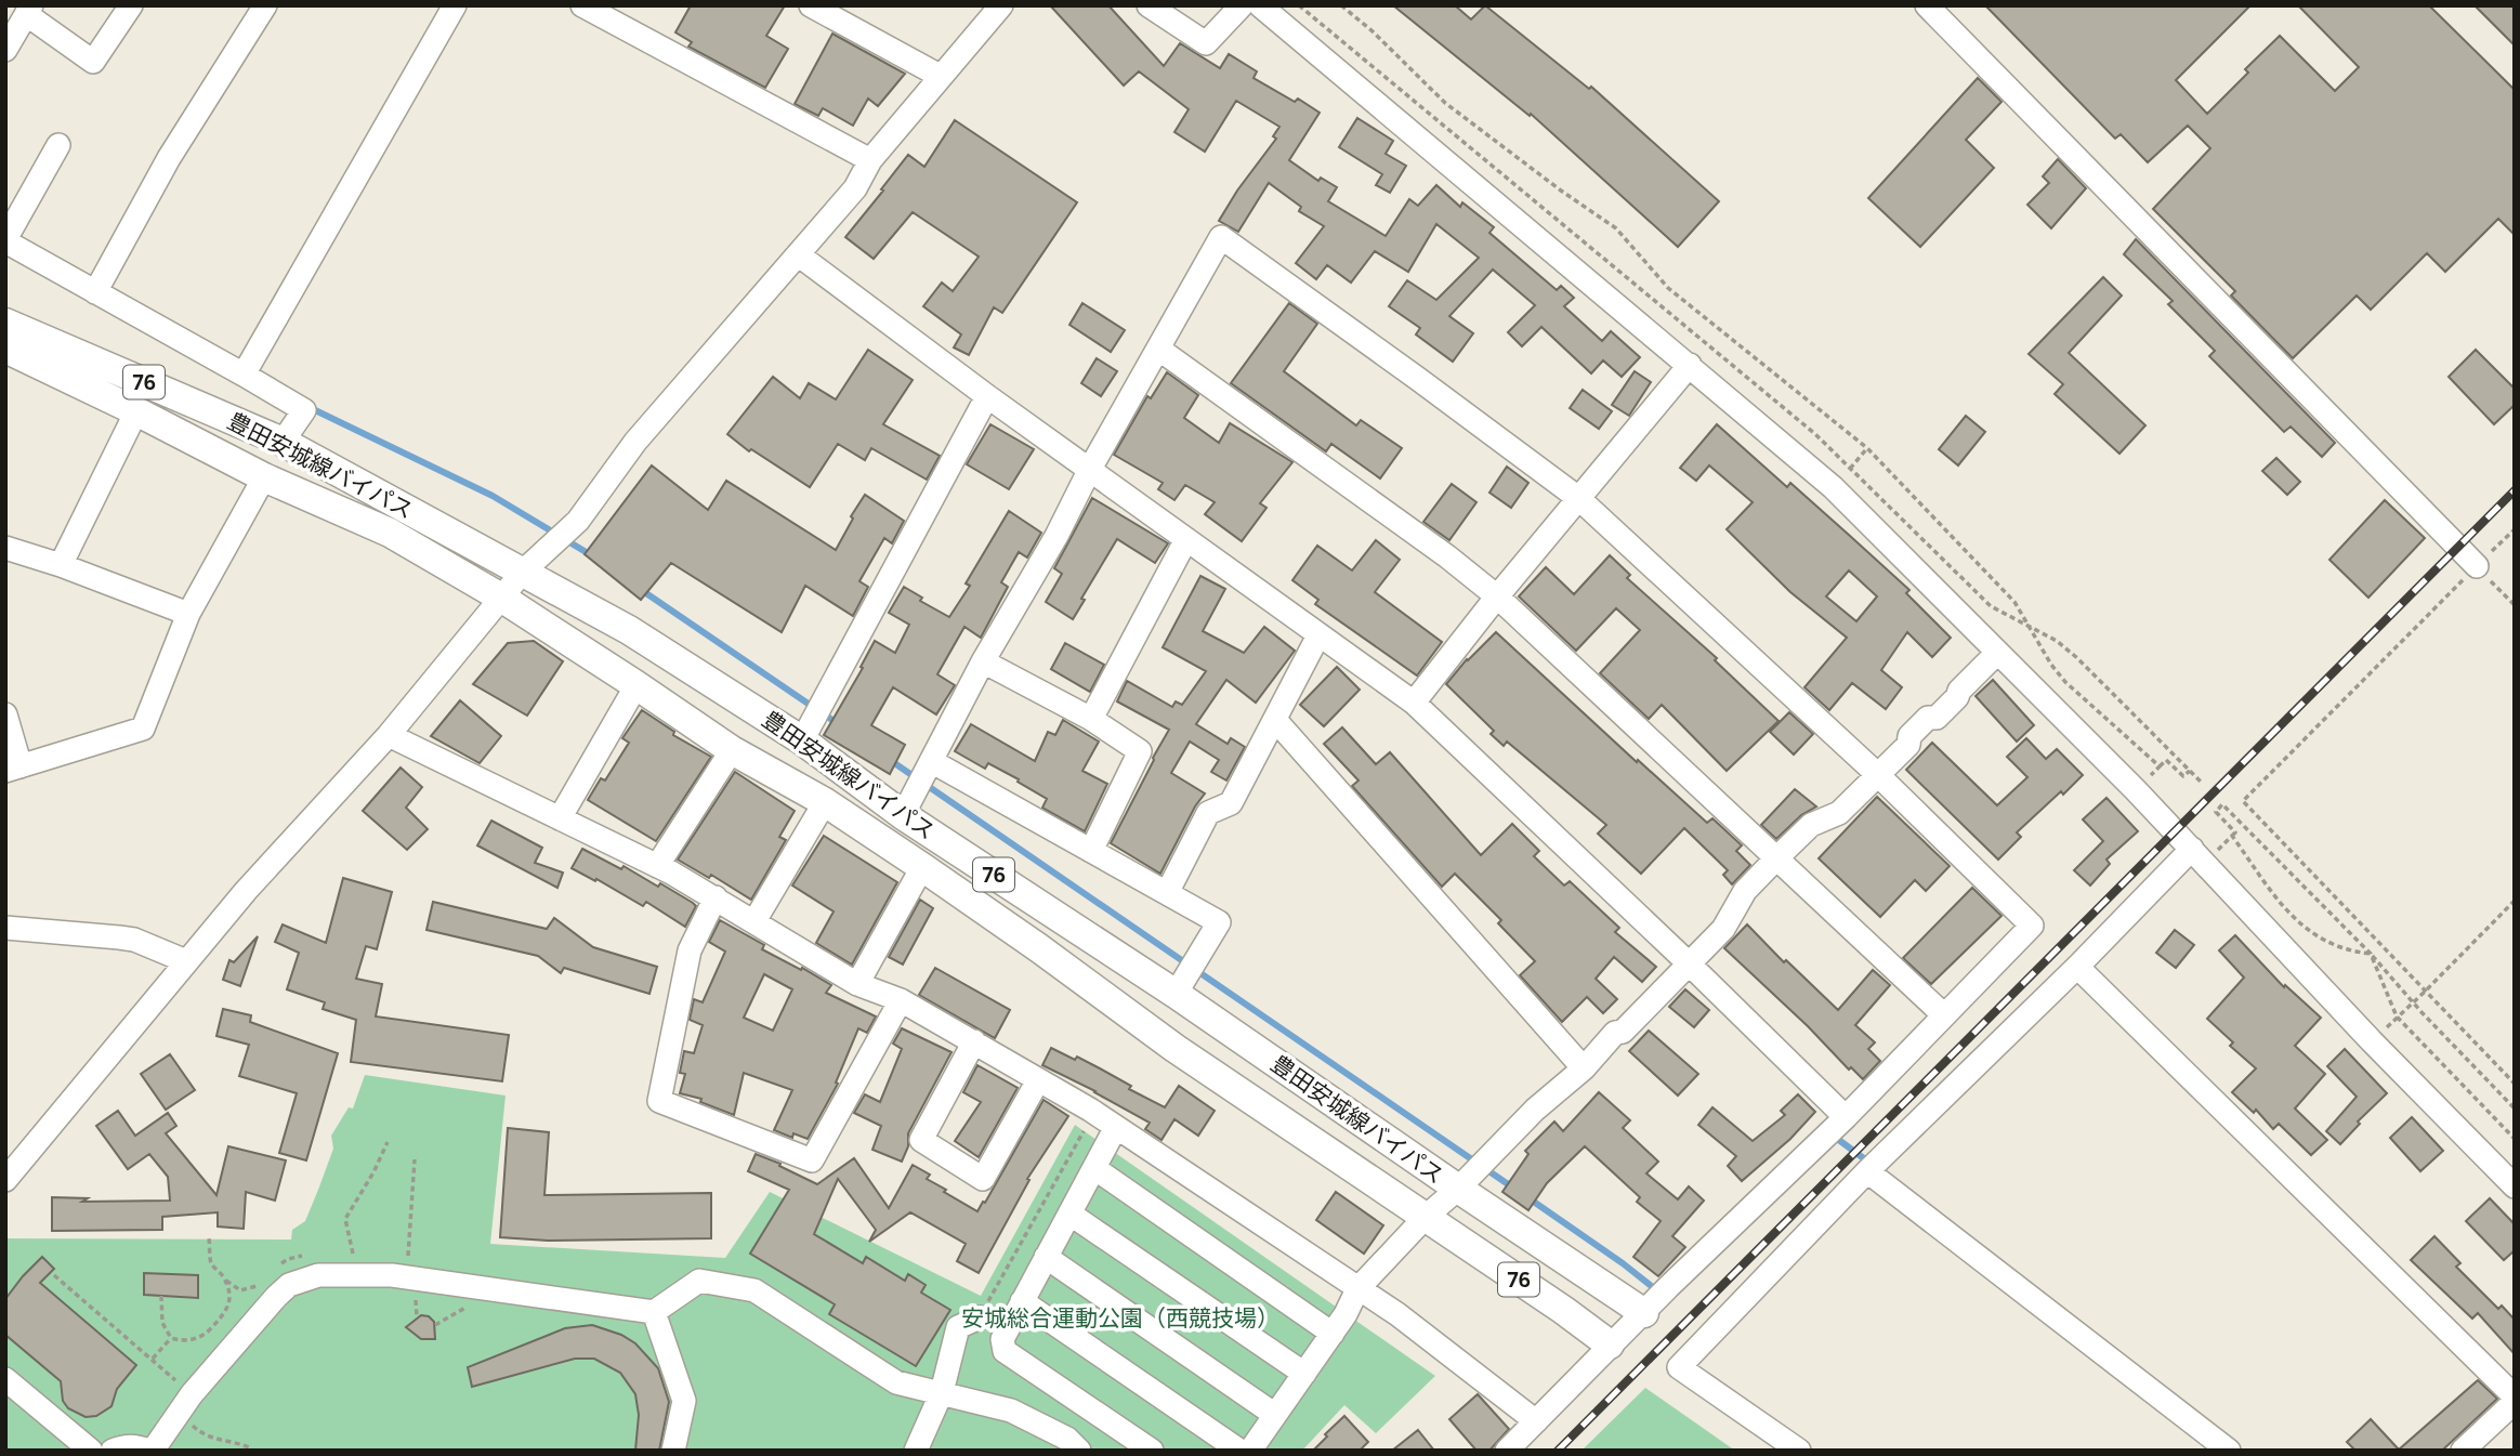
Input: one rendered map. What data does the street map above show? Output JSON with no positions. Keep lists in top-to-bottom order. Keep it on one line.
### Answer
{"streets":{"main road":["76","豊田安城線バイパス"]},"parks":["安城総合運動公園（西競技場）"]}
